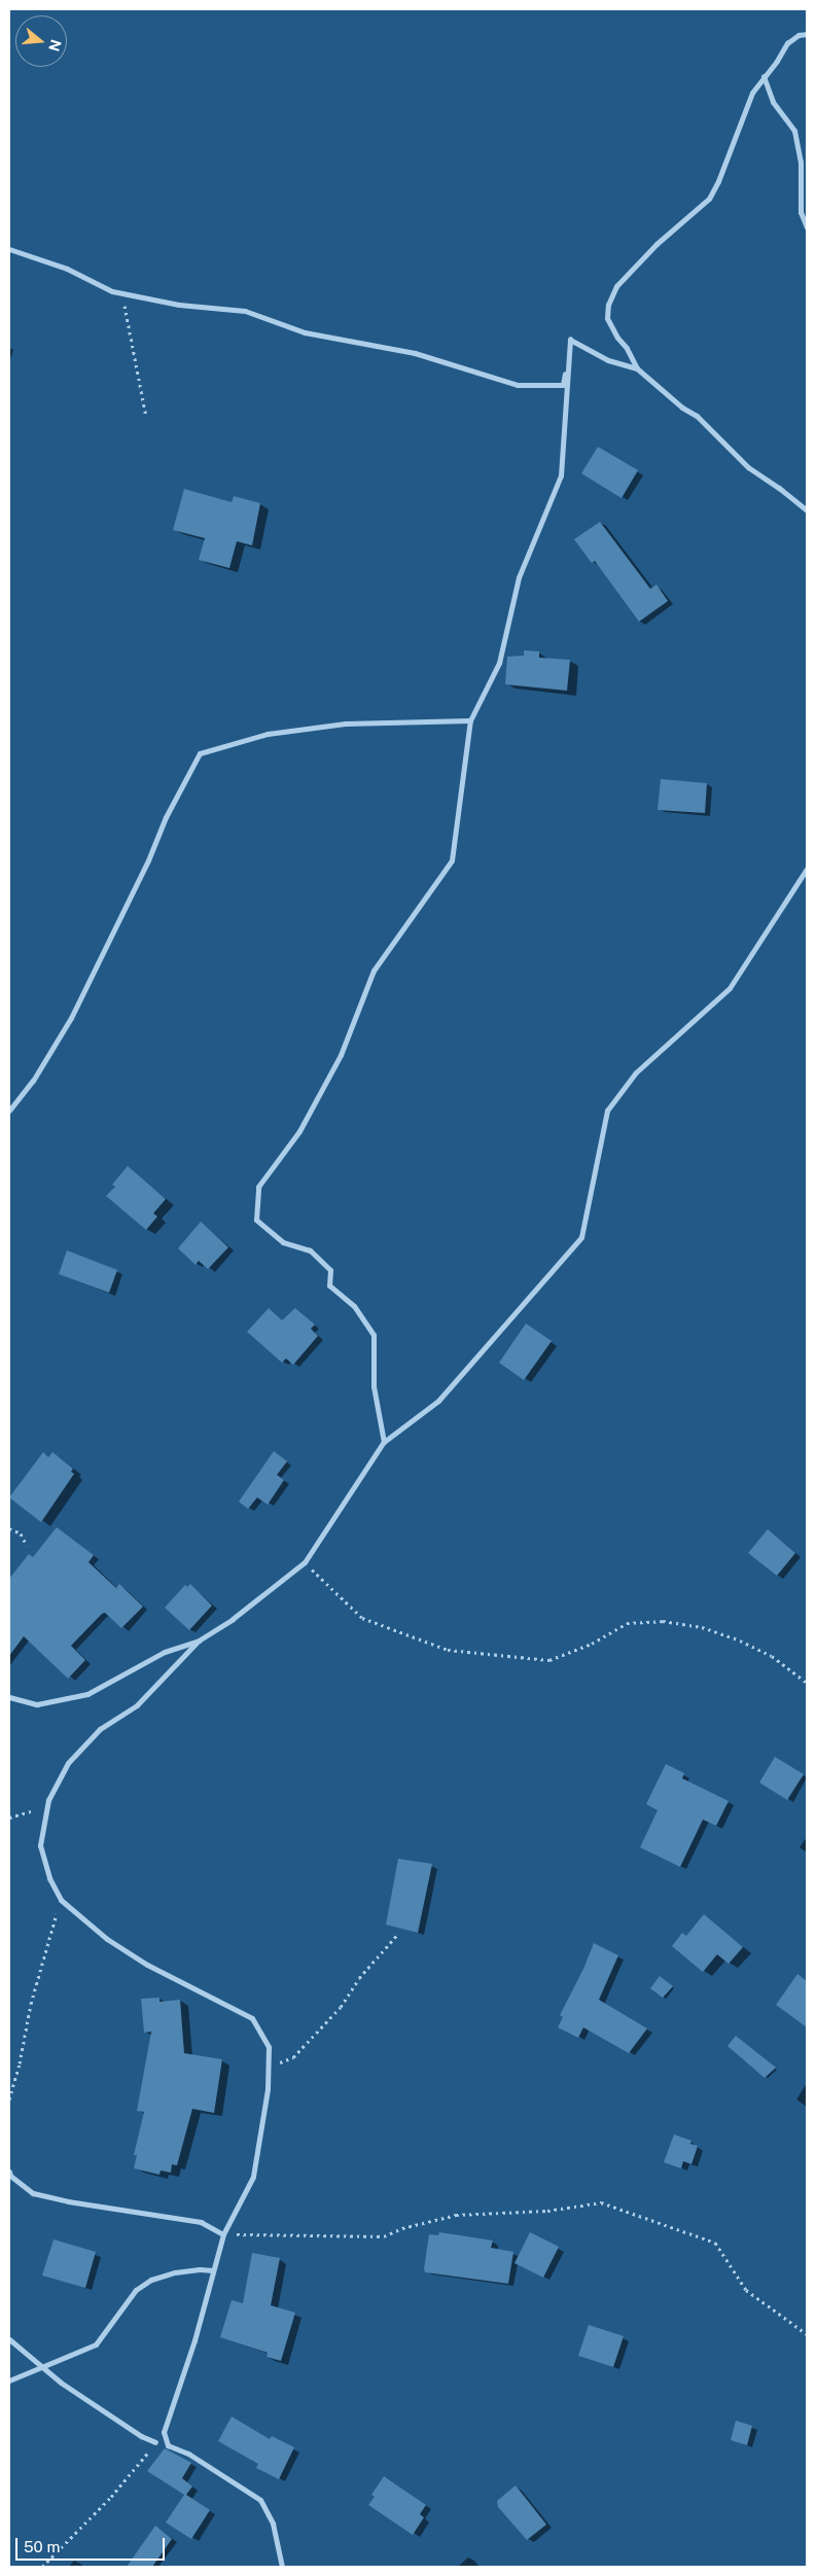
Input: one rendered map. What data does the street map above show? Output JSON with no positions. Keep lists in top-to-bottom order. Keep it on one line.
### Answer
{"scale_bar":"50 m","north":"right"}
